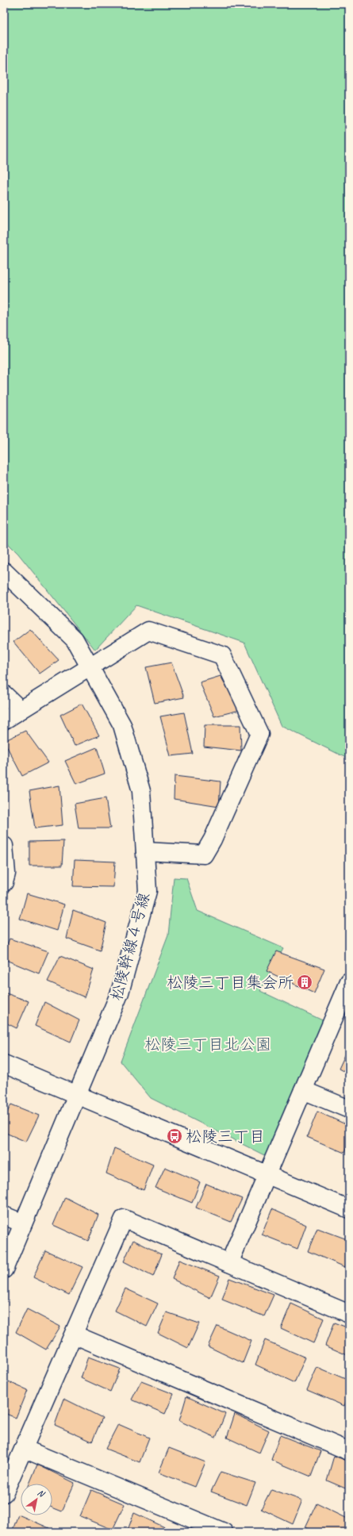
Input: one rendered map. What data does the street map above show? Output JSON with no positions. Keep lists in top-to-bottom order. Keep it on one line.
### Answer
{"streets":{"street":["松陵幹線４号線"]},"parks":["松陵三丁目北公園"],"places":{"building":["松陵三丁目集会所"],"bus stop":["松陵三丁目"]},"north":"top right"}
